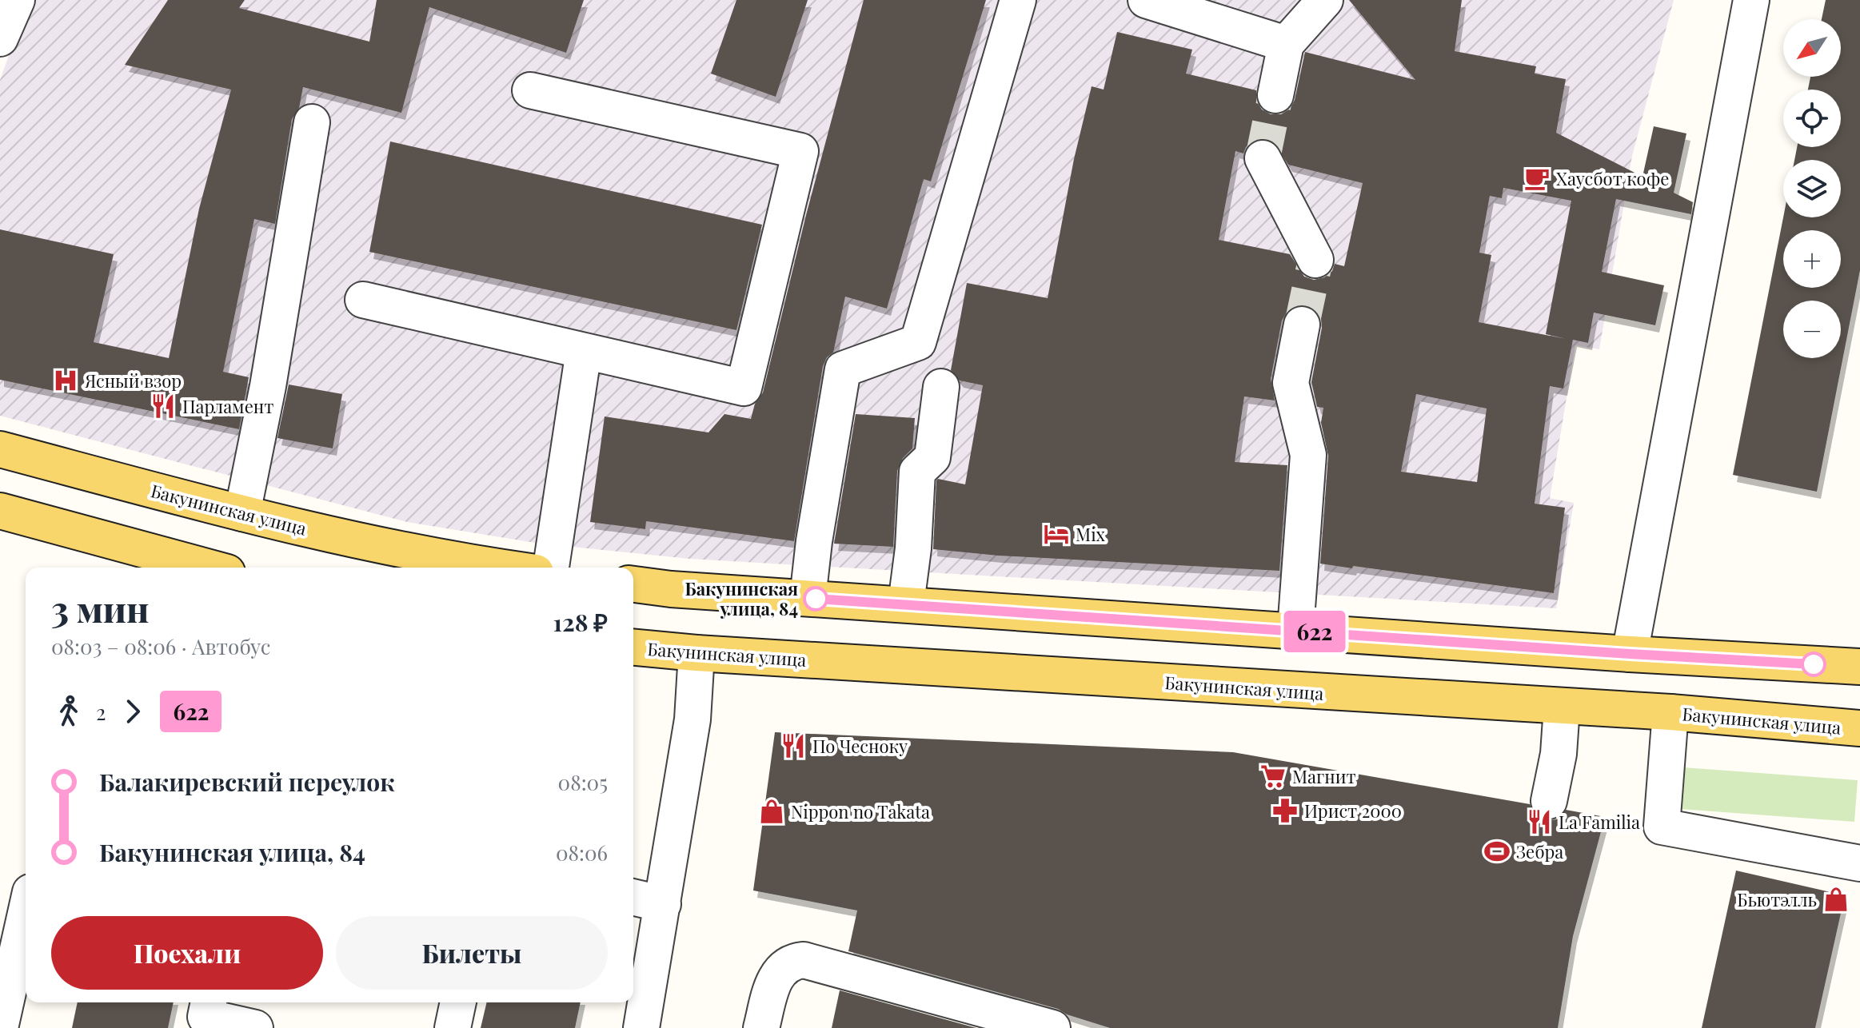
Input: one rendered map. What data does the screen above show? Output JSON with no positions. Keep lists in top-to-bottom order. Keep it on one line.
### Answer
{"streets":{"main road":["Бакунинская улица"]},"places":{"cafe":["Хаусбот кофе"],"hospital":["Ясный взор"],"restaurant":["Парламент","По Чесноку","La Familia"],"hotel":["Mix"],"other":["Бакунинская улица, 84"],"supermarket":["Магнит"],"pharmacy":["Ирист 2000"],"shop":["Nippon no Takata","Бьютэлль"],"sports":["Зебра"]},"lines":["bus line 622"],"north":"bottom left","page":{"on_map":"622","map_buttons":["+","−"],"heading":["3 мин","08:03 – 08:06 · Автобус","128 ₽"],"legs":["2","622"],"list":[{"name":"Балакиревский переулок","value":"08:05"},{"name":"Бакунинская улица, 84","value":"08:06"}],"buttons":["Поехали","Билеты"]}}
